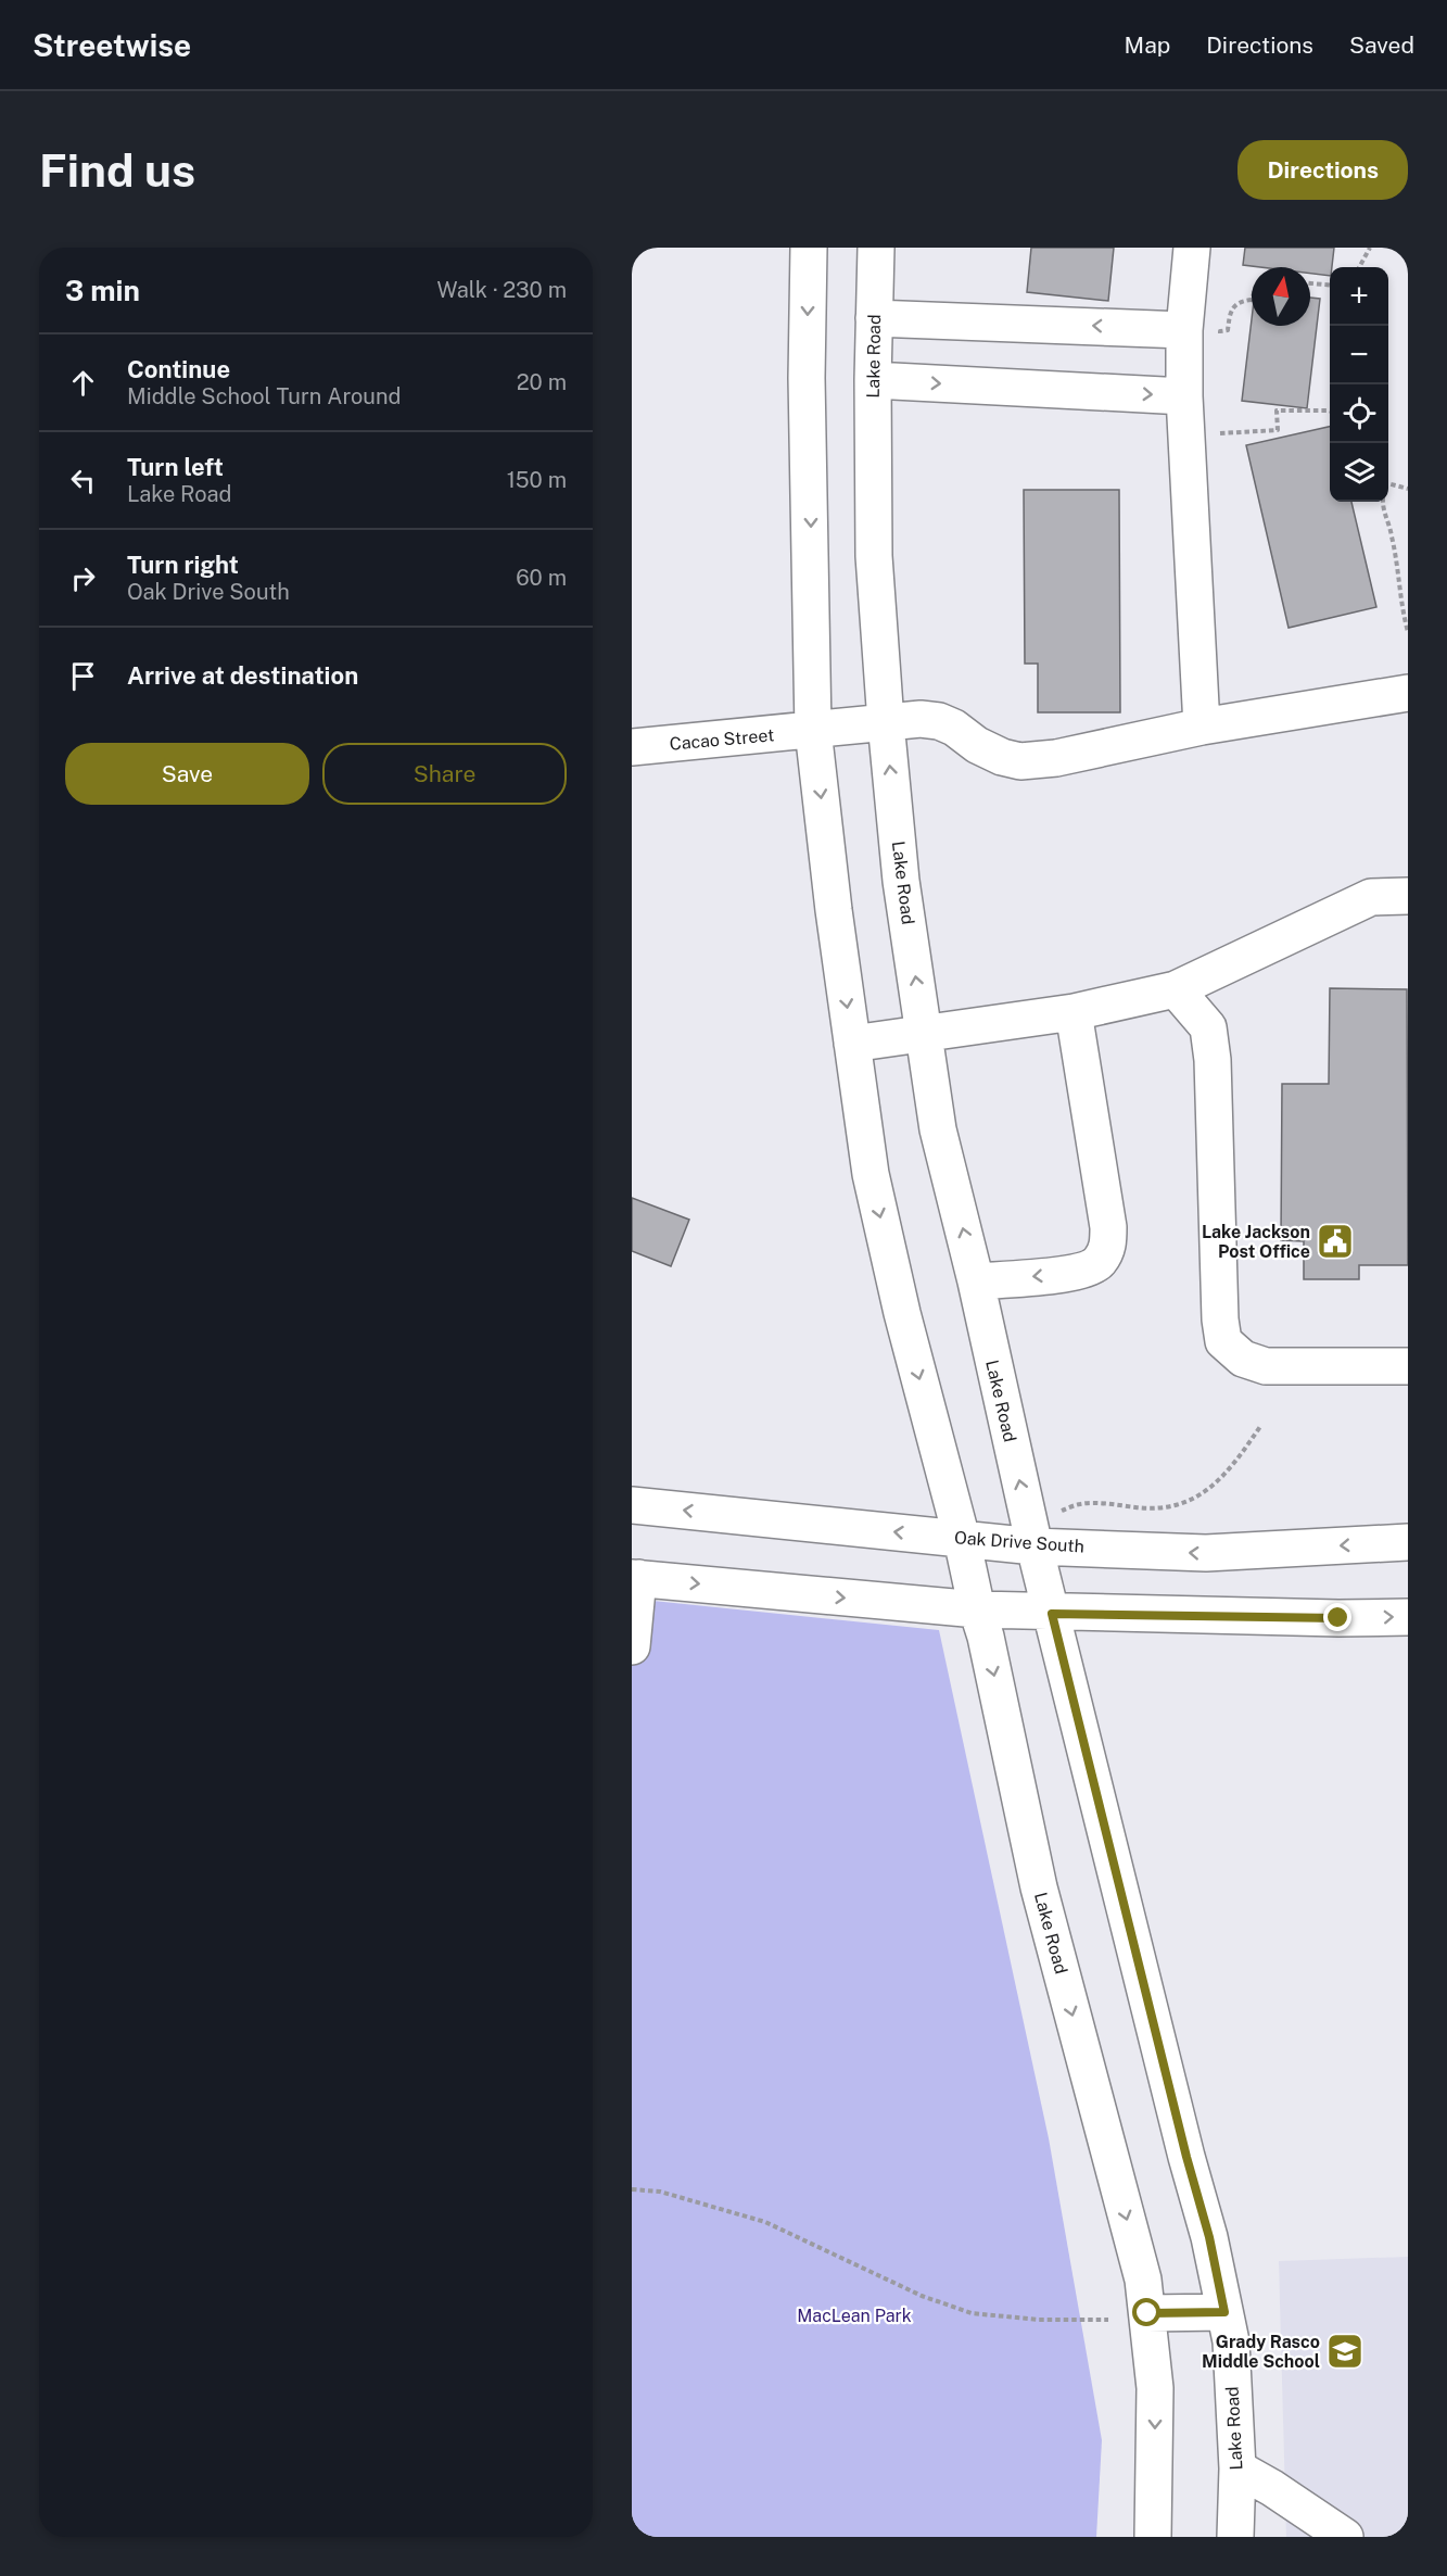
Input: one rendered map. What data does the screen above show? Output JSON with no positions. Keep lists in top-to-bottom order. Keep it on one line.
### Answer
{"streets":{"street":["Lake Road","Cacao Street","Oak Drive South"]},"crossings":[["Lake Road","Cacao Street"],["Lake Road","Oak Drive South"]],"parks":["MacLean Park"],"places":{"public building":["Lake Jackson Post Office"],"school or university":["Grady Rasco Middle School"]},"north":"top","page":{"header":"Streetwise","nav":["Map","Directions","Saved"],"buttons":["Directions",["Save","Share"]],"title":"Find us","heading":["3 min","Walk · 230 m"],"map_buttons":["+","−"],"list":[["Continue","Middle School Turn Around","20 m"],["Turn left","Lake Road","150 m"],["Turn right","Oak Drive South","60 m"],"Arrive at destination"]}}
